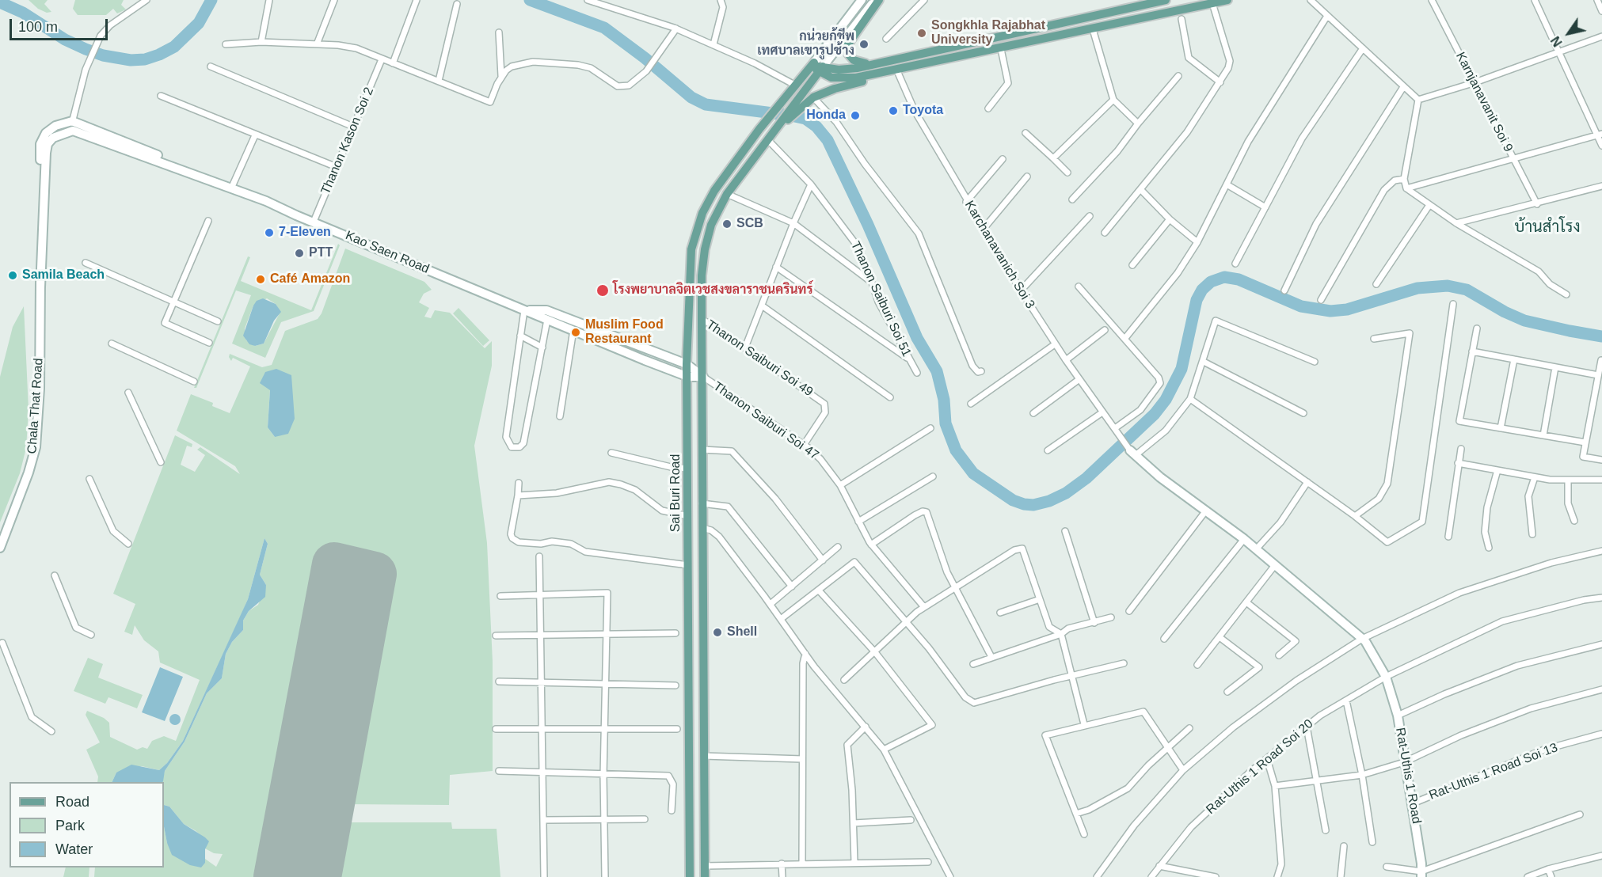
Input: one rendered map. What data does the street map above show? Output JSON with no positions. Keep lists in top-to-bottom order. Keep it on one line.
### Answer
{"streets":{"main road":["Kao Saen Road","Chala That Road","Sai Buri Road","Rat-Uthis 1 Road"],"street":["Karnjanavanit Soi 9","Thanon Kason Soi 2","Karchanavanich Soi 3","Thanon Saiburi Soi 51","Thanon Saiburi Soi 49","Thanon Saiburi Soi 47","Rat-Uthis 1 Road Soi 20","Rat-Uthis 1 Road Soi 13"]},"crossings":[["Thanon Kason Soi 2","Kao Saen Road"],["Kao Saen Road","Chala That Road"],["Kao Saen Road","Thanon Saiburi Soi 47"],["Kao Saen Road","Sai Buri Road"],["Karchanavanich Soi 3","Rat-Uthis 1 Road"],["Thanon Saiburi Soi 51","Sai Buri Road"],["Thanon Saiburi Soi 49","Thanon Saiburi Soi 47"],["Thanon Saiburi Soi 49","Sai Buri Road"],["Thanon Saiburi Soi 47","Sai Buri Road"],["Rat-Uthis 1 Road Soi 20","Rat-Uthis 1 Road"],["Rat-Uthis 1 Road Soi 13","Rat-Uthis 1 Road"]],"districts":["บ้านสำโรง"],"places":["Songkhla Rajabhat University","กน่วยกู้ชีพ เทศบาลเขารูปช้าง","Toyota","Honda","SCB","7-Eleven","PTT","Samila Beach","Café Amazon","โรงพยาบาลจิตเวชสงขลาราชนครินทร์","Muslim Food Restaurant","Shell"],"legend":["Road","Park","Water"],"scale_bar":"100 m","north":"bottom left"}
